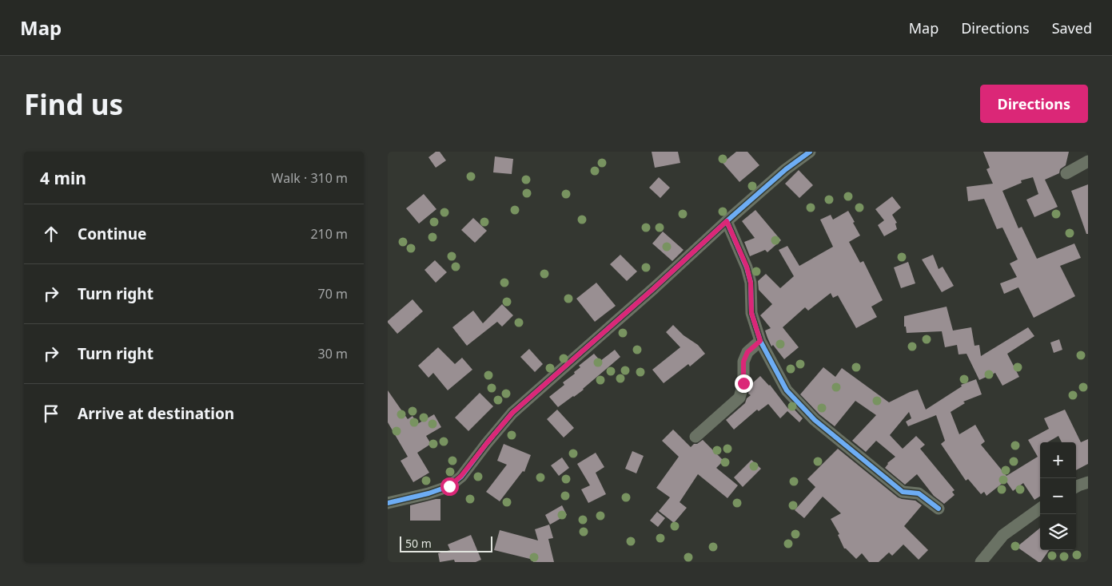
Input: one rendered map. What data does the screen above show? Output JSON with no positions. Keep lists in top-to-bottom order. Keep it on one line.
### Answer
{"scale_bar":"50 m","page":{"header":"Map","nav":["Map","Directions","Saved"],"buttons":"Directions","title":"Find us","heading":["4 min","Walk · 310 m"],"list":[["Continue","210 m"],["Turn right","70 m"],["Turn right","30 m"],"Arrive at destination"],"map_buttons":["+","−"],"scale":"50 m"}}
